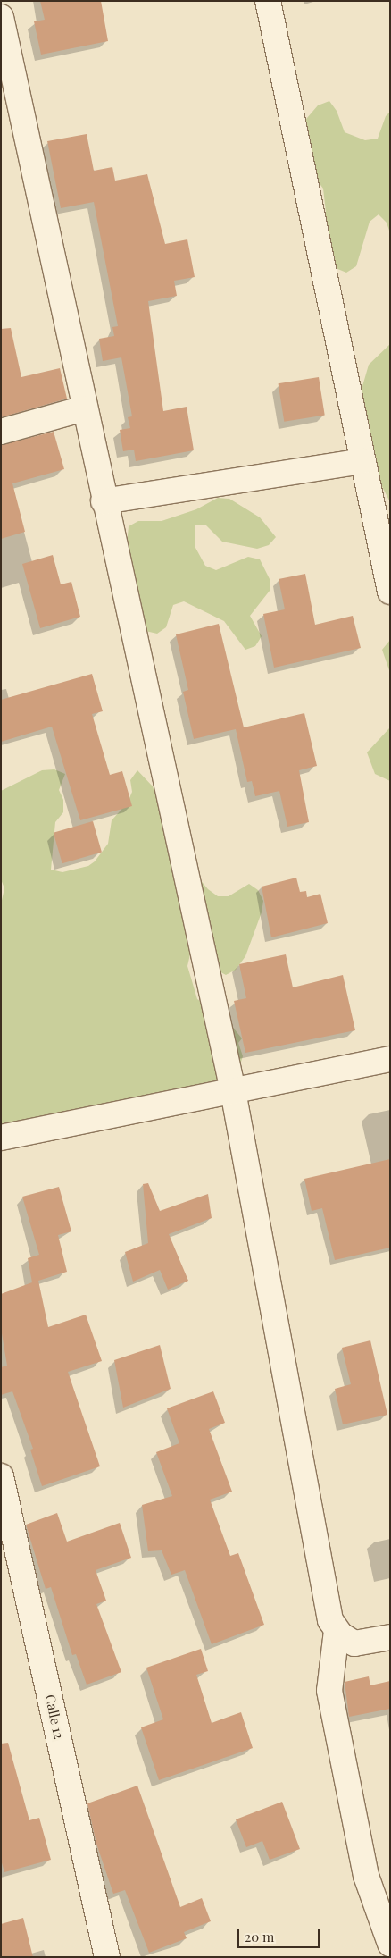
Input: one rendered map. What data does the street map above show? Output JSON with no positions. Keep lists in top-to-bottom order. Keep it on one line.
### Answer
{"streets":{"street":["Calle 12"]},"scale_bar":"20 m"}
